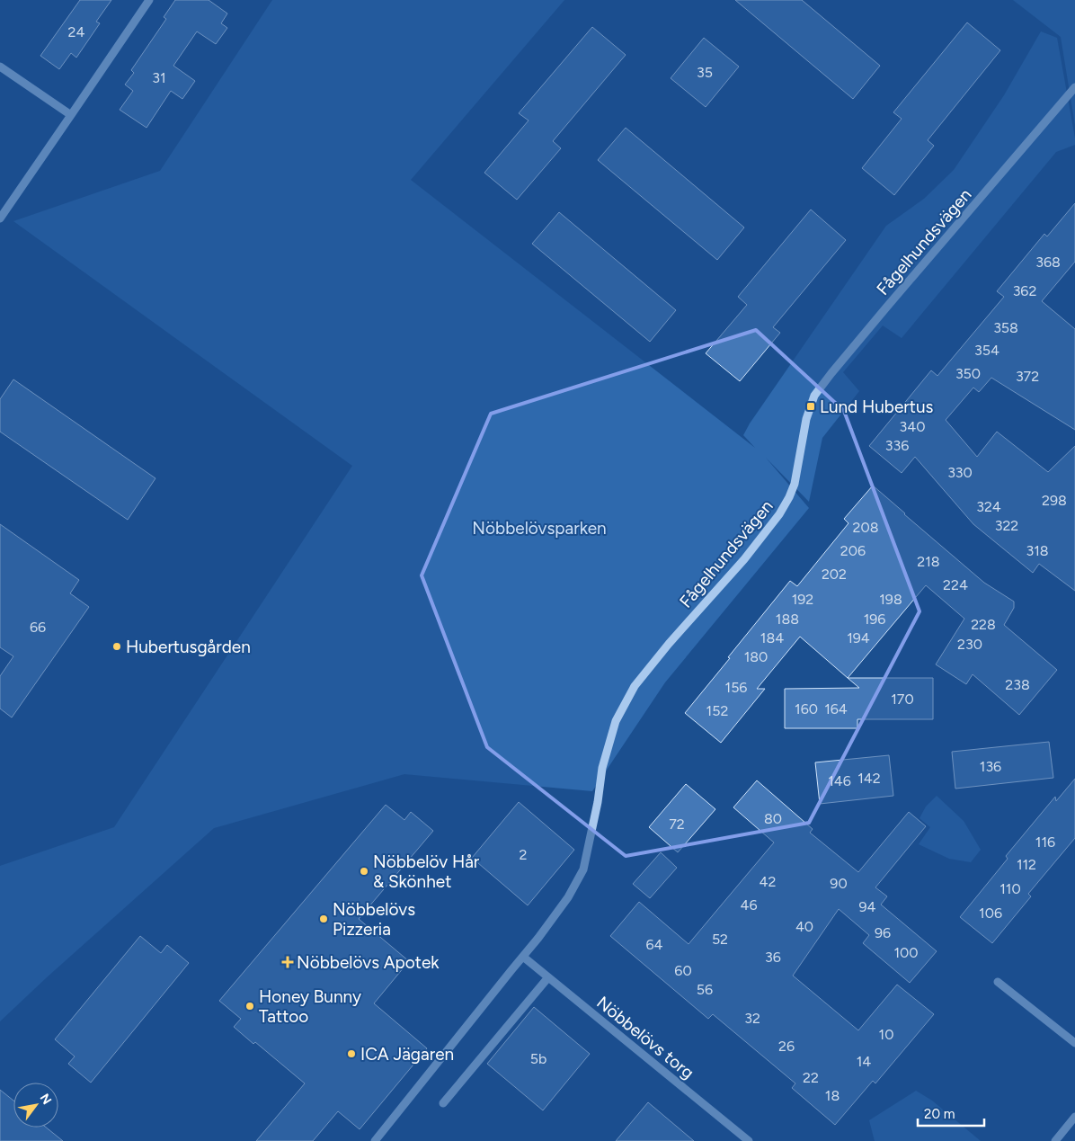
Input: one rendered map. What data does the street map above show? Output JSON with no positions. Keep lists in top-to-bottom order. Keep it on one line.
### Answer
{"streets":{"street":["Fågelhundsvägen","Nöbbelövs torg"]},"crossings":[["Fågelhundsvägen","Nöbbelövs torg"]],"parks":["Nöbbelövsparken"],"places":{"transit":["Lund Hubertus"],"other":["Hubertusgården","Nöbbelöv Hår & Skönhet","Nöbbelövs Pizzeria","Honey Bunny Tattoo","ICA Jägaren"],"health":["Nöbbelövs Apotek"]},"house_numbers":["24","35","31","368","362","358","354","350","372","340","336","330","298","324","322","208","206","318","218","202","224","192","198","188","196","228","66","184","194","230","180","238","156","170","160","164","152","136","142","146","80","72","116","2","112","42","90","110","46","94","106","40","96","52","64","100","36","60","56","32","10","26","5b","14","22","18"],"scale_bar":"20 m","north":"top right"}
